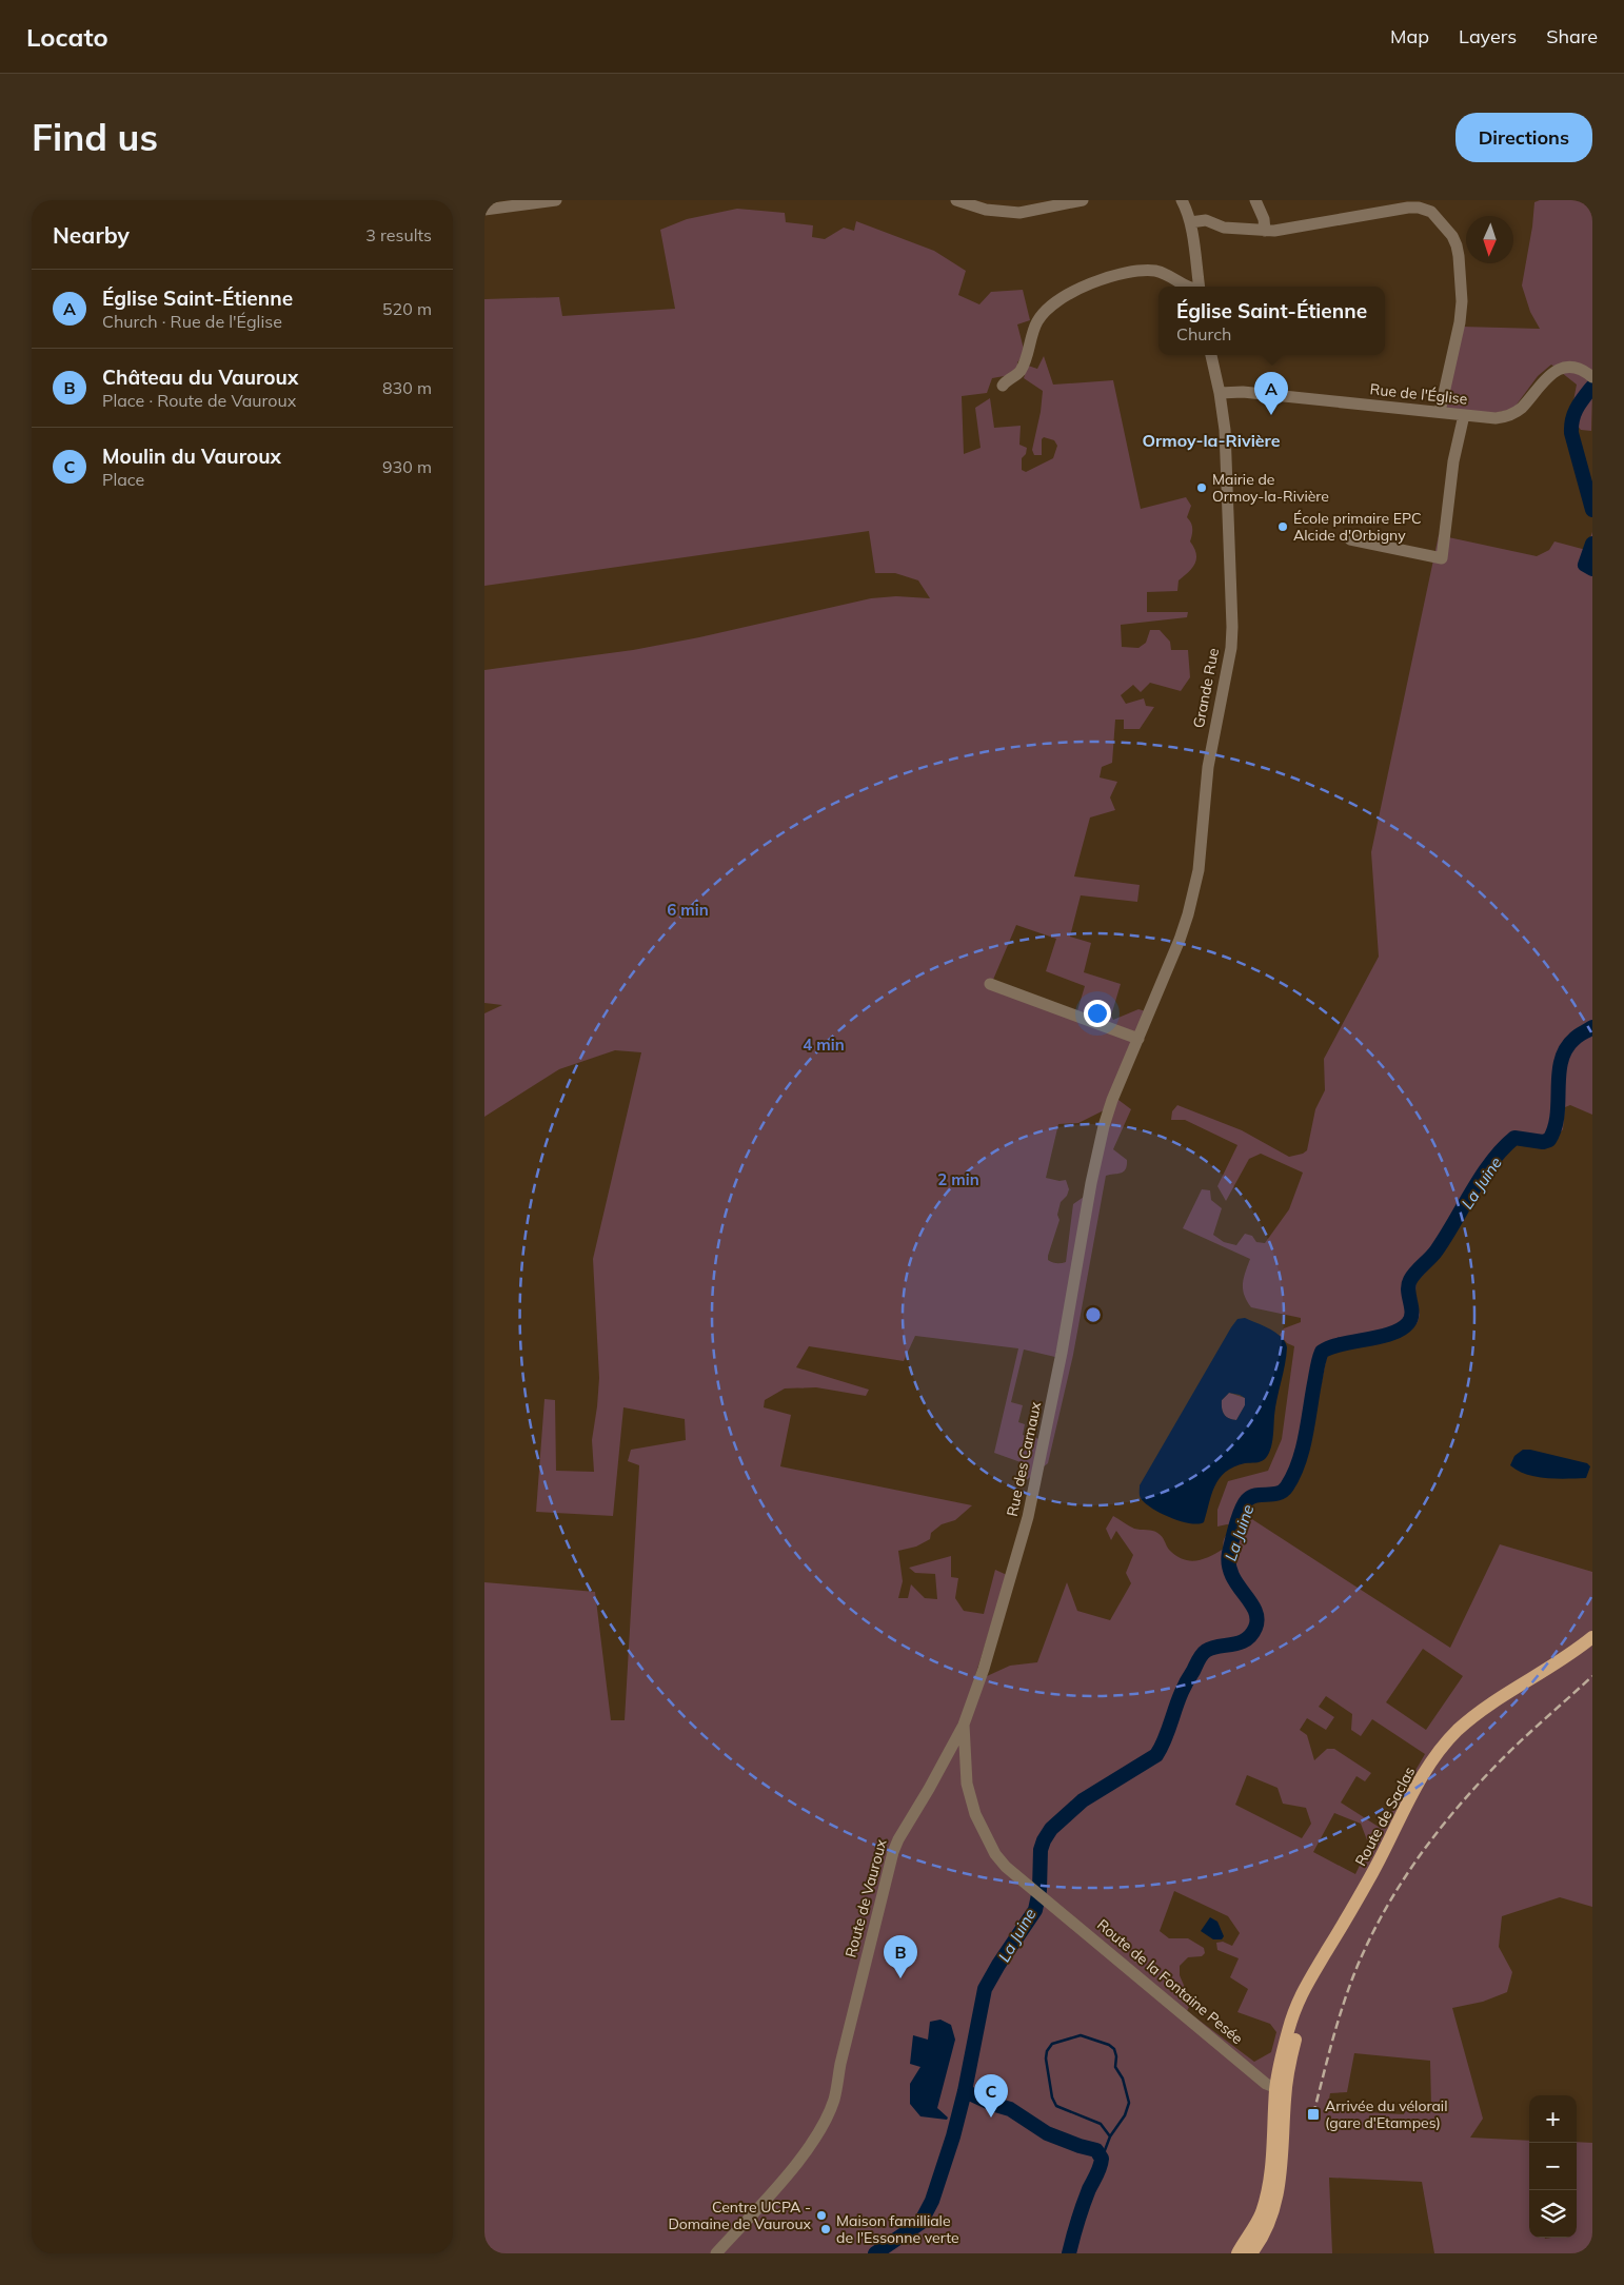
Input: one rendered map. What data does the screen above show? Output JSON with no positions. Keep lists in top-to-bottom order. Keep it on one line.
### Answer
{"streets":{"main road":["Route de Saclas"],"street":["Rue de l'Église","Grande Rue","Rue des Carnaux","Route de Vauroux","Route de la Fontaine Pesée"]},"crossings":[["Rue de l'Église","Grande Rue"],["Grande Rue","Rue des Carnaux"],["Rue des Carnaux","Route de Vauroux"],["Rue des Carnaux","Route de la Fontaine Pesée"],["Route de Saclas","Route de la Fontaine Pesée"]],"districts":["Ormoy-la-Rivière"],"water":["La Juine"],"places":{"other":["Mairie de Ormoy-la-Rivière","École primaire EPC Alcide d'Orbigny","Centre UCPA - Domaine de Vauroux","Maison familliale de l'Essonne verte"],"transit":["Arrivée du vélorail (gare d'Etampes)"]},"north":"bottom","page":{"header":"Locato","nav":["Map","Layers","Share"],"buttons":"Directions","title":"Find us","heading":["Nearby","3 results"],"list":[{"mark":"A","name":"Église Saint-Étienne","note":"Church · Rue de l'Église","value":"520 m"},{"mark":"B","name":"Château du Vauroux","note":"Place · Route de Vauroux","value":"830 m"},{"mark":"C","name":"Moulin du Vauroux","note":"Place","value":"930 m"}],"popup":["Église Saint-Étienne","Church"],"pins":["A","B","C"],"map_buttons":["+","−"]},"rings":["6 min","4 min","2 min"]}
